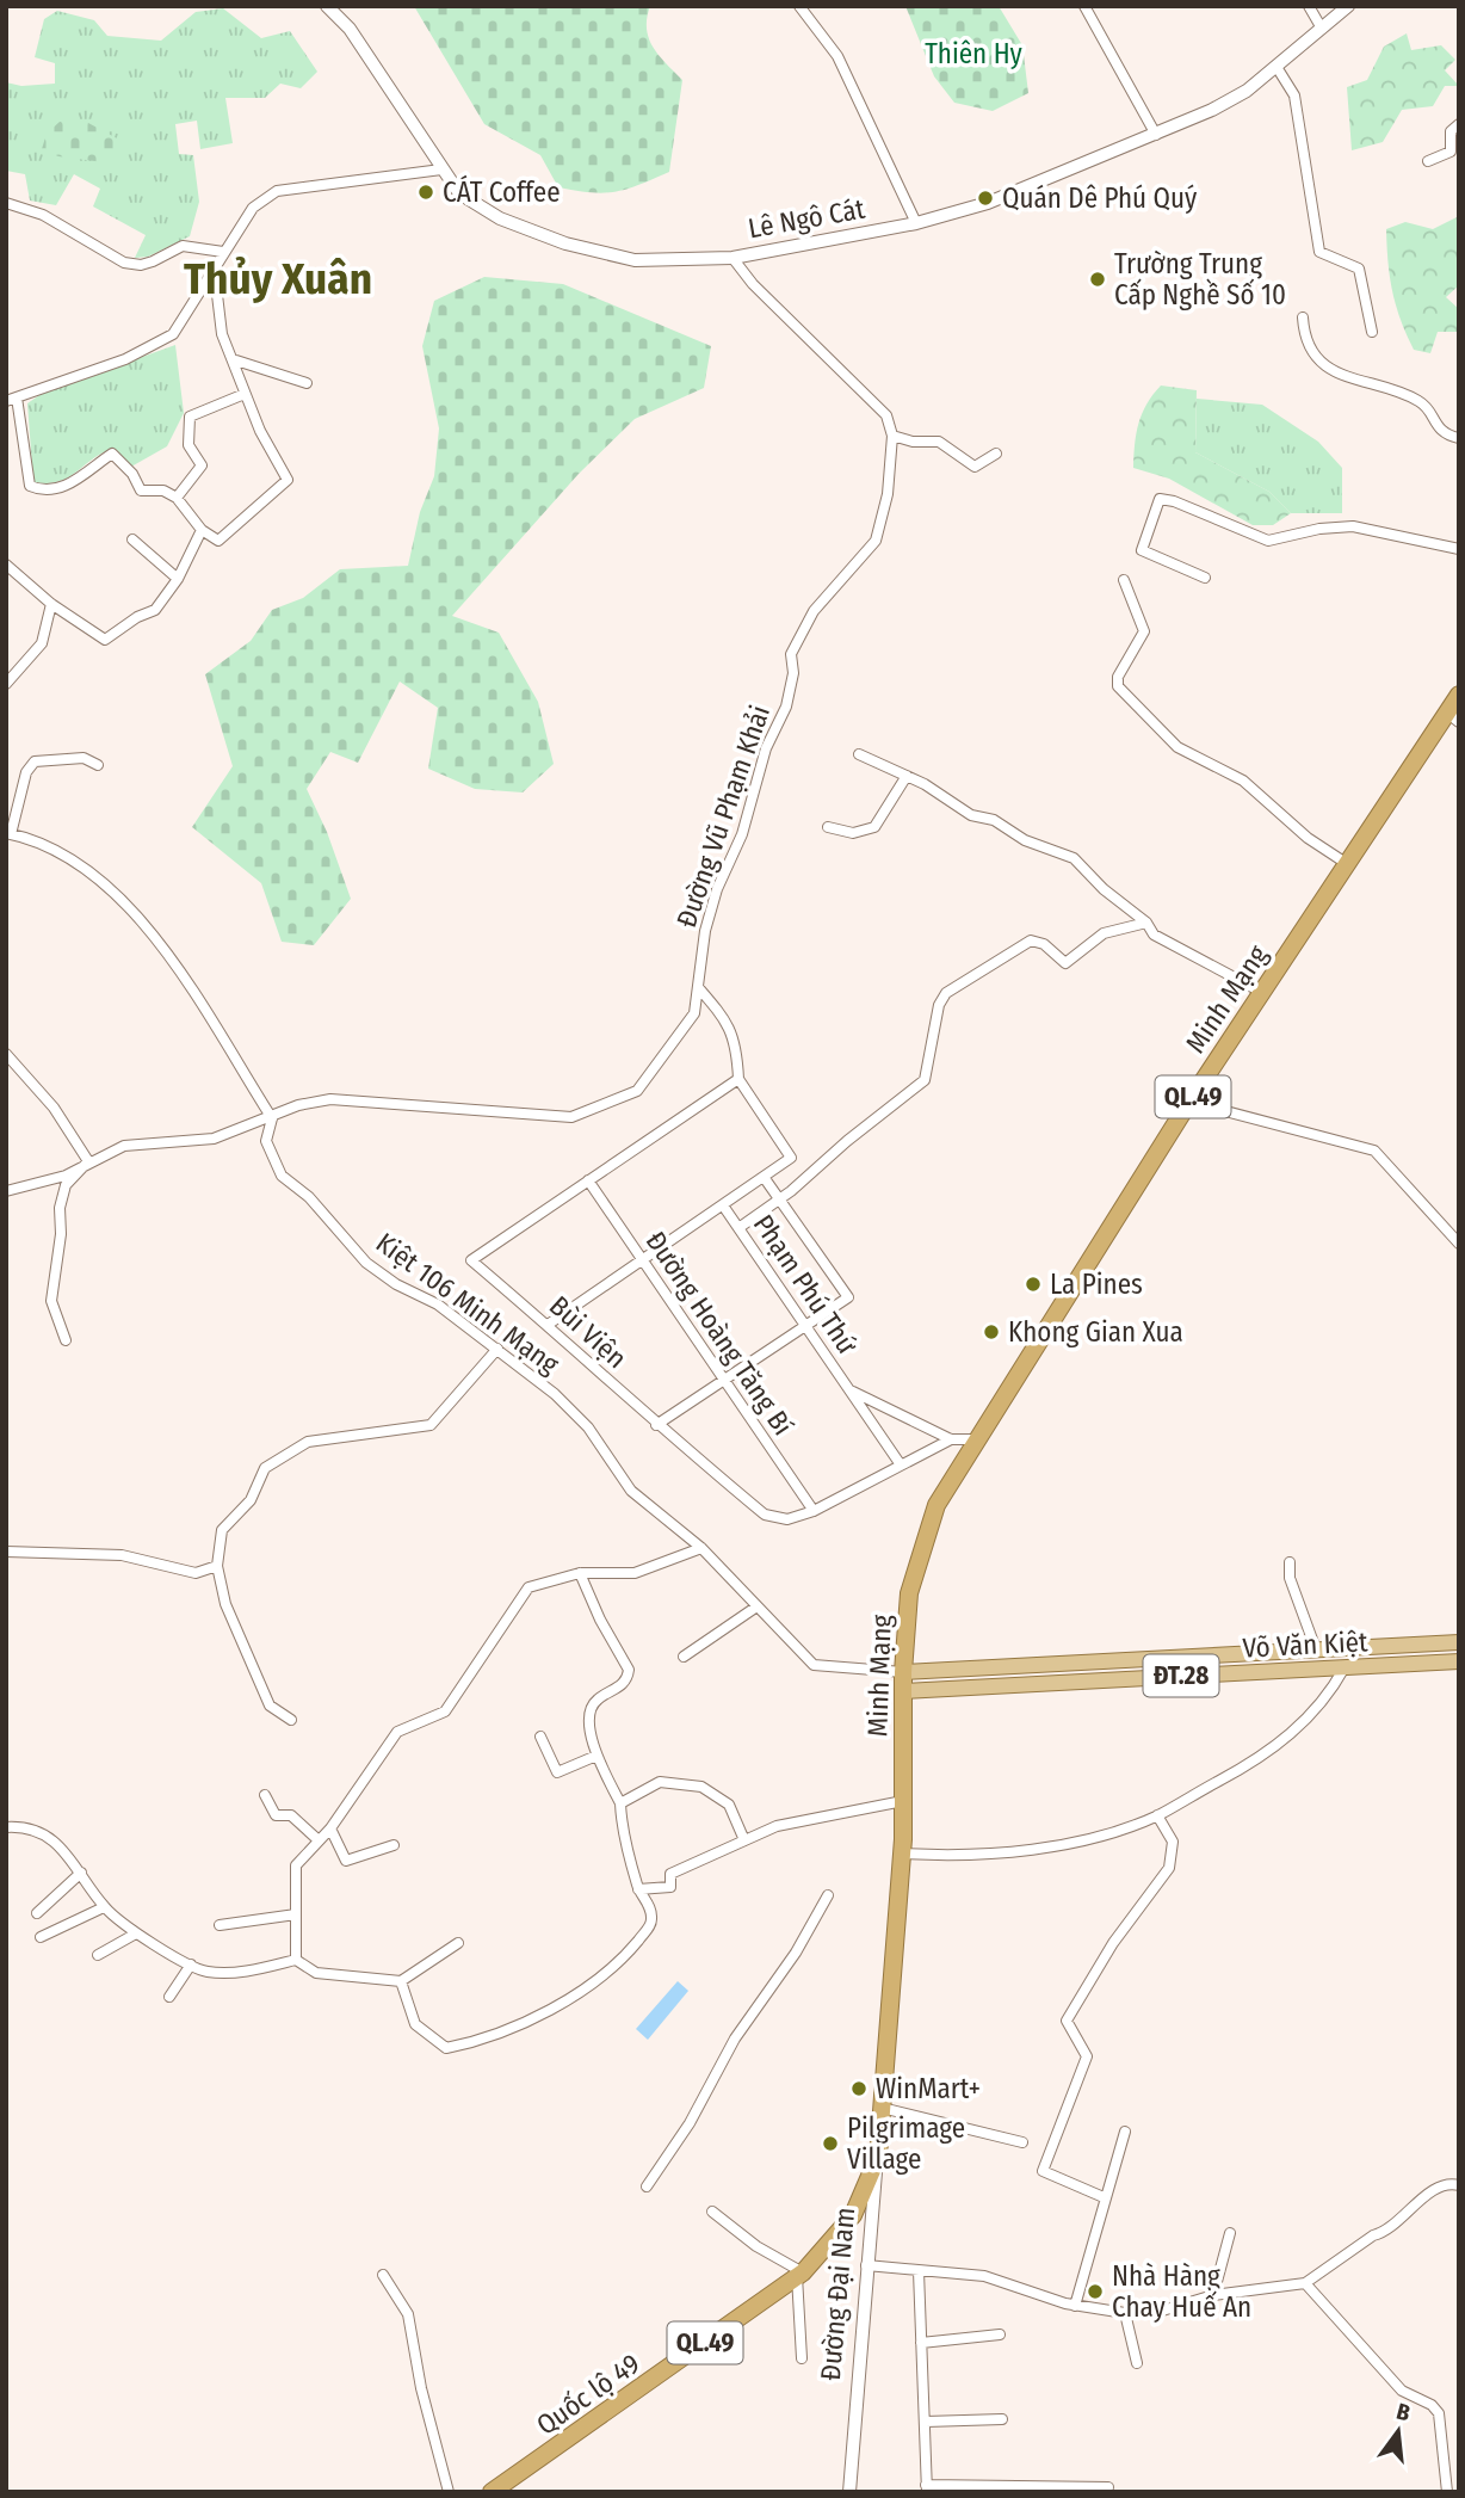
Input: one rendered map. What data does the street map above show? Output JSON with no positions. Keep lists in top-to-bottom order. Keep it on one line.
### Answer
{"streets":{"highway":["Minh Mạng","QL.49","Đường Đại Nam","Quốc lộ 49"],"main road":["Võ Văn Kiệt","ĐT.28"],"street":["Lê Ngô Cát","Đường Vũ Phạm Khải","Phạm Phú Thứ","Kiệt 106 Minh Mạng","Bùi Viện","Đường Hoàng Tăng Bí"]},"crossings":[["Đường Vũ Phạm Khải","Kiệt 106 Minh Mạng"],["Minh Mạng","Phạm Phú Thứ"],["Minh Mạng","Kiệt 106 Minh Mạng"],["Minh Mạng","Võ Văn Kiệt"],["Minh Mạng","Đường Đại Nam"],["Phạm Phú Thứ","Bùi Viện"],["Kiệt 106 Minh Mạng","Võ Văn Kiệt"],["Bùi Viện","Đường Hoàng Tăng Bí"],["Đường Đại Nam","Quốc lộ 49"]],"districts":["Thủy Xuân"],"parks":["Thiên Hy"],"places":["CÁT Coffee","Quán Dê Phú Quý","Trường Trung Cấp Nghề Số 10","La Pines","Khong Gian Xua","WinMart+","Pilgrimage Village","Nhà Hàng Chay Huế An"],"north":"top"}
